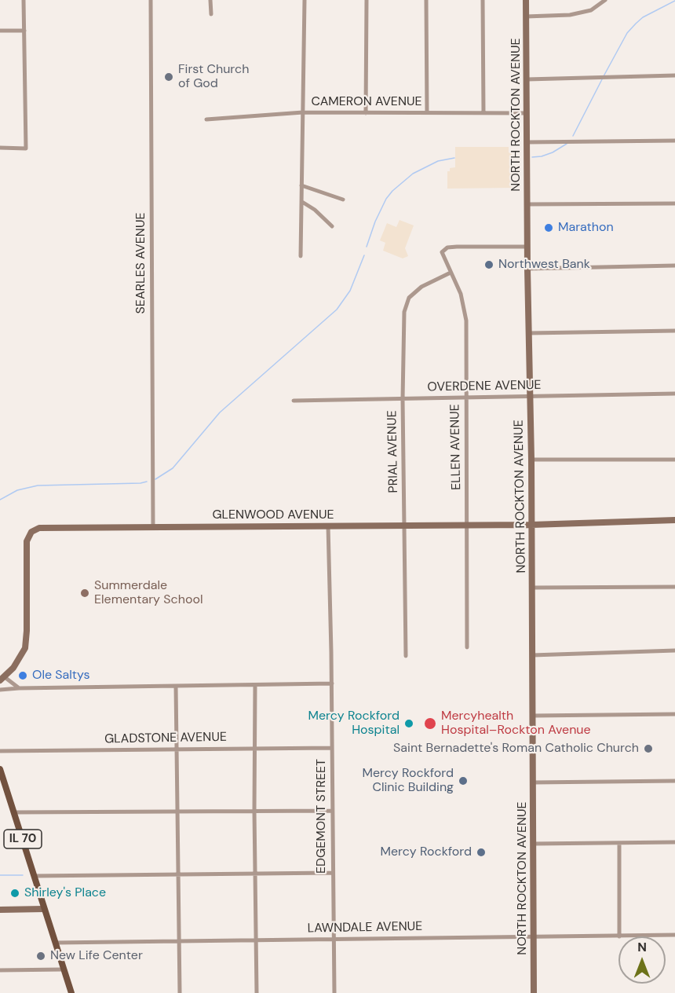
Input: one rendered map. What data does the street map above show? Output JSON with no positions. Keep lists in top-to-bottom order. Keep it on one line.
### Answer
{"streets":{"main road":["NORTH ROCKTON AVENUE","GLENWOOD AVENUE","IL 70"],"street":["CAMERON AVENUE","SEARLES AVENUE","OVERDENE AVENUE","ELLEN AVENUE","PRIAL AVENUE","GLADSTONE AVENUE","EDGEMONT STREET","LAWNDALE AVENUE"]},"crossings":[["CAMERON AVENUE","NORTH ROCKTON AVENUE"],["NORTH ROCKTON AVENUE","OVERDENE AVENUE"],["NORTH ROCKTON AVENUE","ELLEN AVENUE"],["NORTH ROCKTON AVENUE","GLENWOOD AVENUE"],["NORTH ROCKTON AVENUE","LAWNDALE AVENUE"],["SEARLES AVENUE","GLENWOOD AVENUE"],["OVERDENE AVENUE","ELLEN AVENUE"],["OVERDENE AVENUE","PRIAL AVENUE"],["ELLEN AVENUE","PRIAL AVENUE"],["ELLEN AVENUE","GLENWOOD AVENUE"],["PRIAL AVENUE","GLENWOOD AVENUE"],["GLENWOOD AVENUE","EDGEMONT STREET"],["GLADSTONE AVENUE","EDGEMONT STREET"],["EDGEMONT STREET","LAWNDALE AVENUE"],["IL 70","LAWNDALE AVENUE"]],"places":["First Church of God","Marathon","Northwest Bank","Summerdale Elementary School","Ole Saltys","Mercy Rockford Hospital","Mercyhealth Hospital–Rockton Avenue","Saint Bernadette's Roman Catholic Church","Mercy Rockford Clinic Building","Mercy Rockford","Shirley's Place","New Life Center"],"north":"top"}
